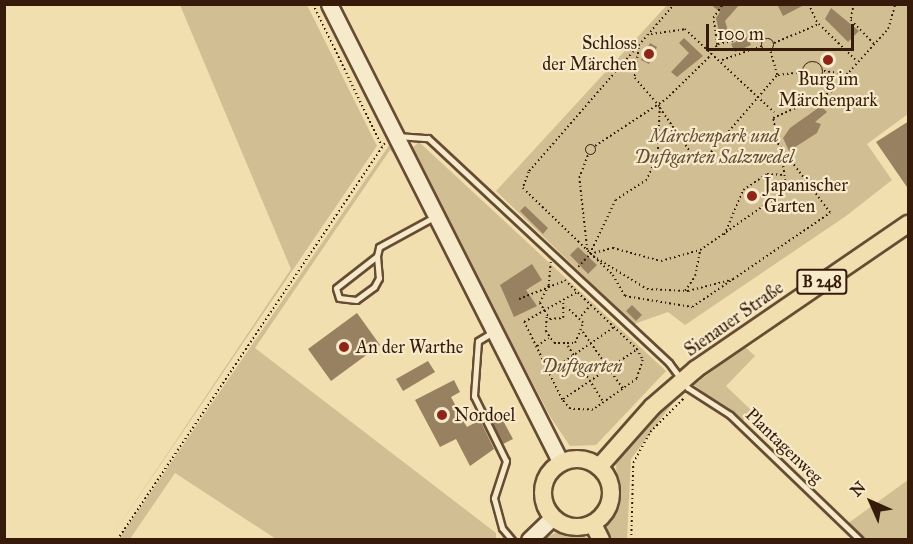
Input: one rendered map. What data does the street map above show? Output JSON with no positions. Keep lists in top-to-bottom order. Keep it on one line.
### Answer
{"streets":{"main road":["B 248","Sienauer Straße"],"lane":["Plantagenweg"]},"crossings":[["Sienauer Straße","Plantagenweg"]],"parks":["Märchenpark und Duftgarten Salzwedel","Duftgarten"],"places":["Schloss der Märchen","Burg im Märchenpark","Japanischer Garten","An der Warthe","Nordoel"],"scale_bar":"100 m","north":"top left"}
